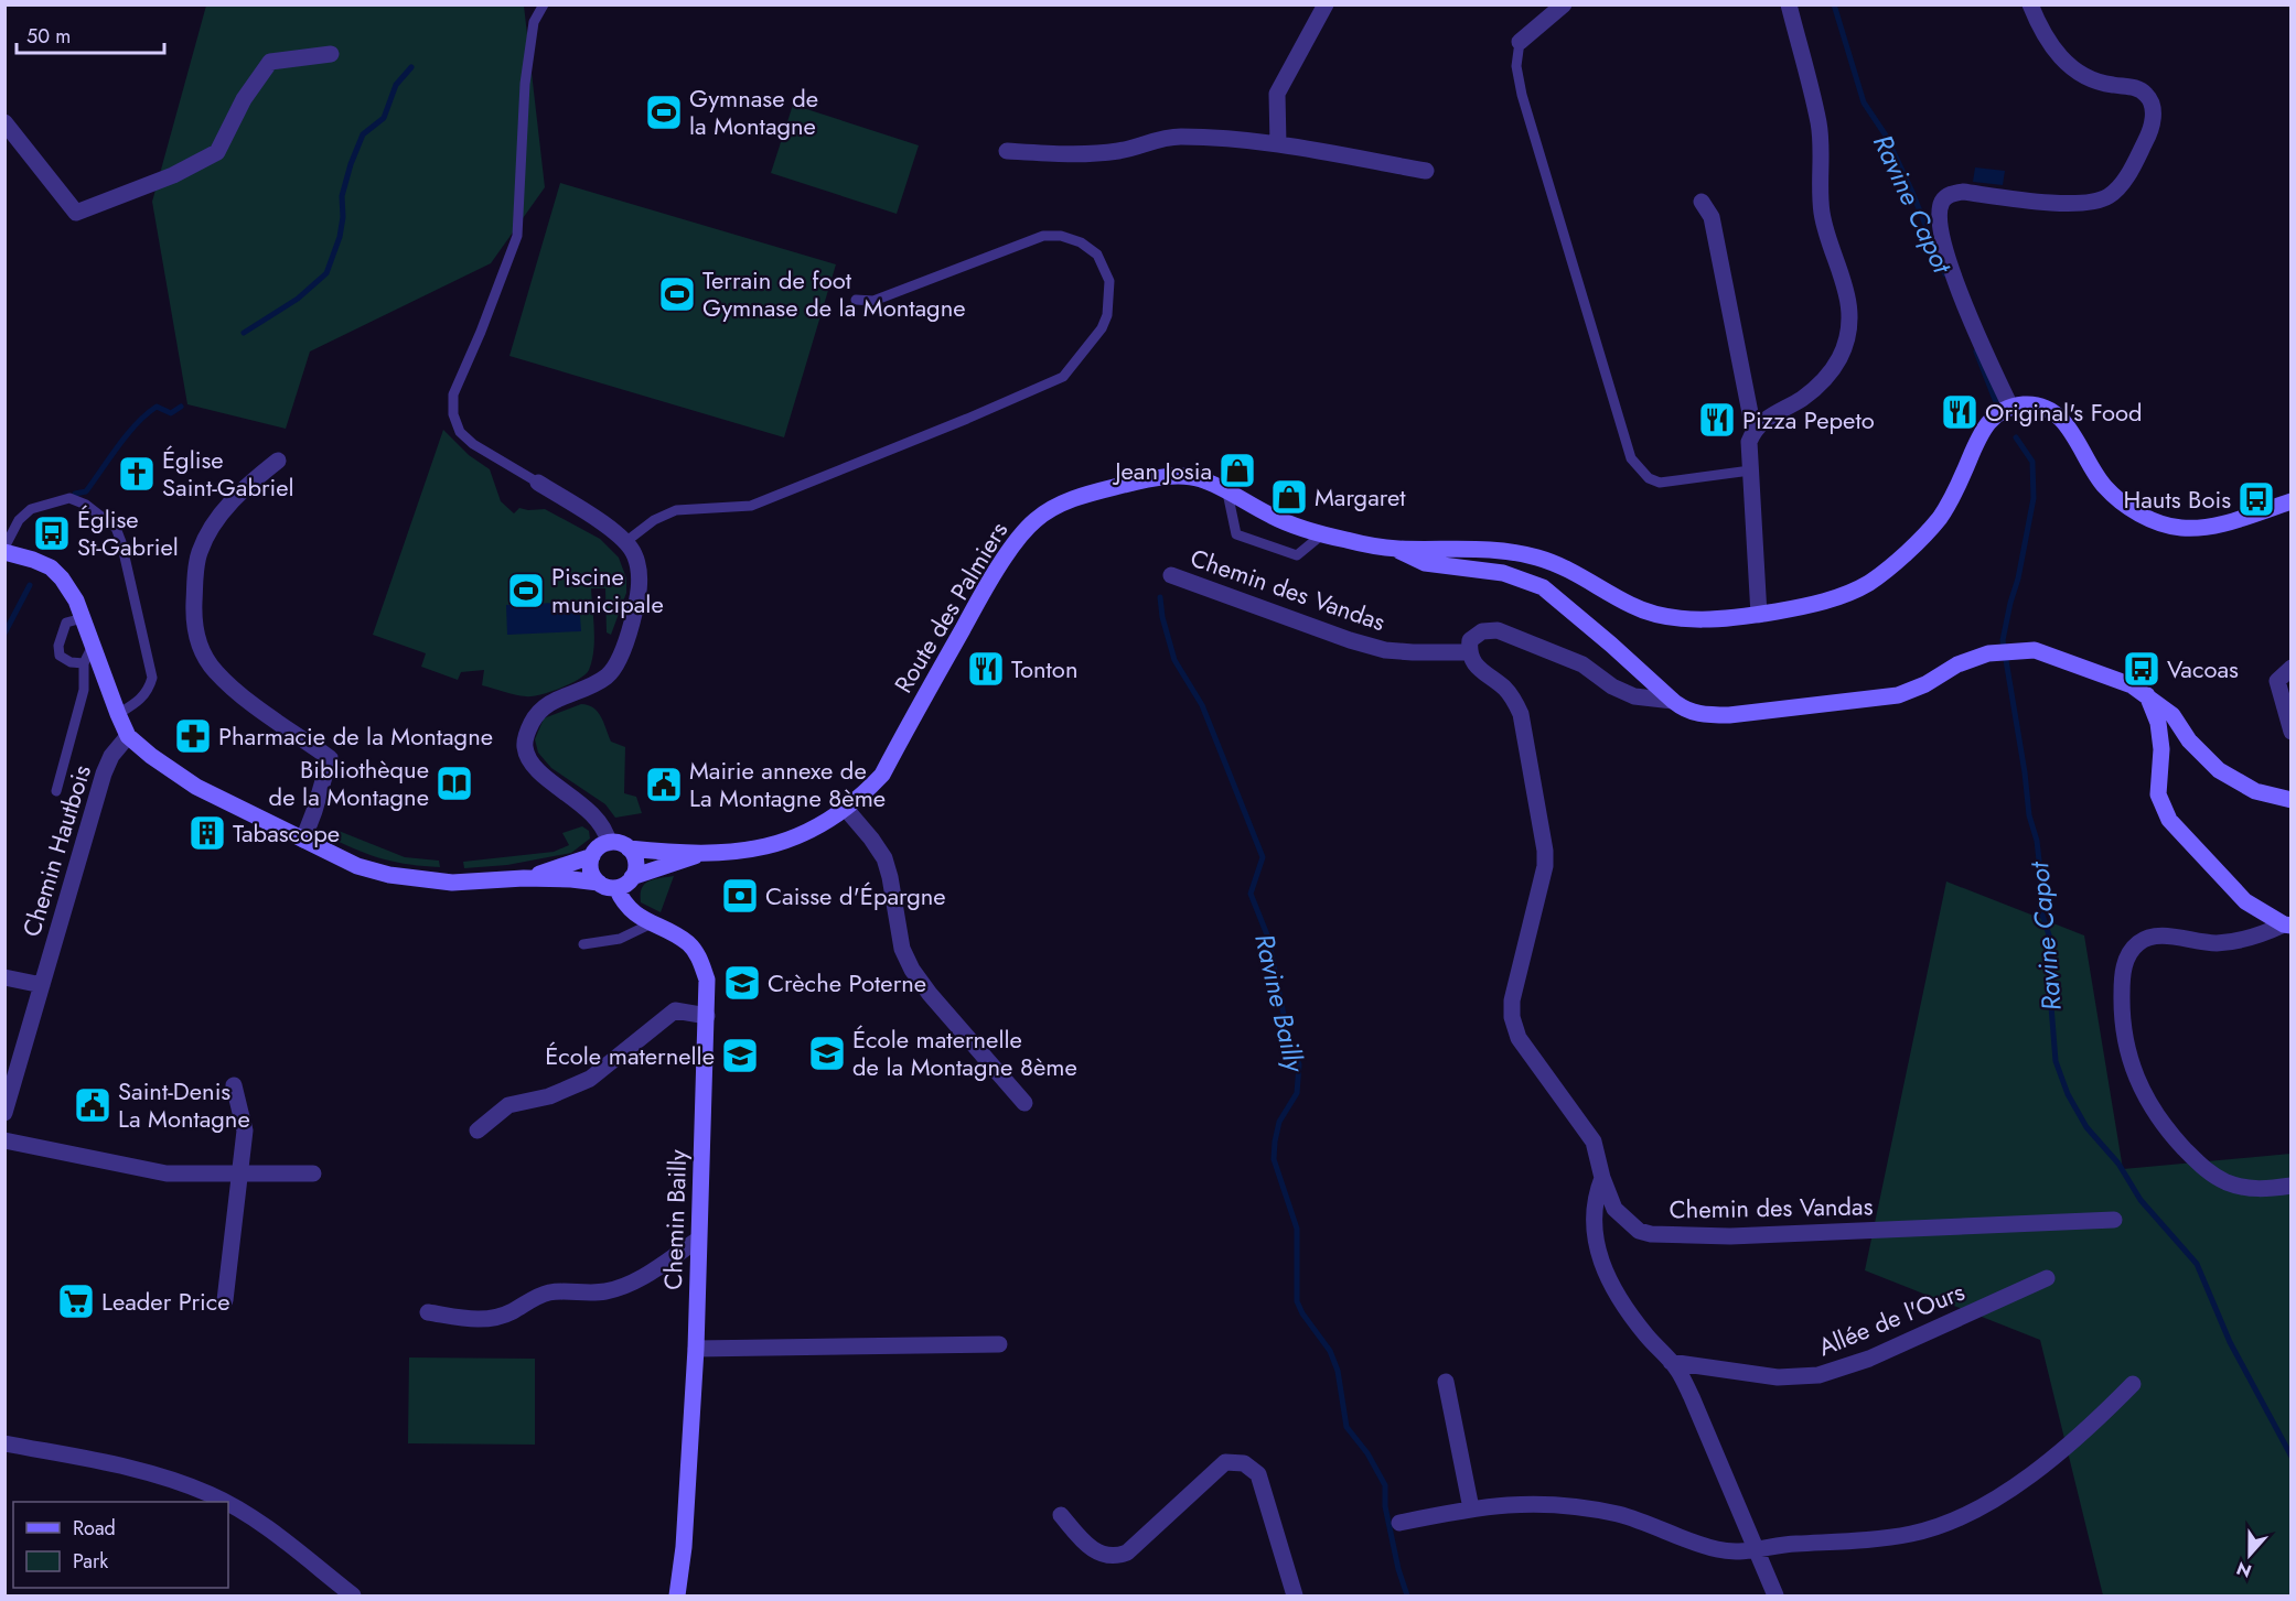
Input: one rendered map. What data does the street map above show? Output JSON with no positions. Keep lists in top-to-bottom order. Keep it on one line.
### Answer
{"streets":{"main road":["Route des Palmiers","Chemin Bailly"],"street":["Chemin des Vandas","Chemin Hautbois","Allée de l'Ours"]},"crossings":[["Route des Palmiers","Chemin Bailly"]],"water":["Ravine Capot","Ravine Bailly"],"places":{"sports":["Gymnase de la Montagne","Terrain de foot Gymnase de la Montagne","Piscine municipale"],"restaurant":["Original's Food","Pizza Pepeto","Tonton"],"shop":["Jean Josia","Margaret"],"church":["Église Saint-Gabriel"],"bus stop":["Hauts Bois","Église St-Gabriel","Vacoas"],"pharmacy":["Pharmacie de la Montagne"],"library":["Bibliothèque de la Montagne"],"public building":["Mairie annexe de La Montagne 8ème","Saint-Denis La Montagne"],"building":["Tabascope"],"bank":["Caisse d'Épargne"],"school or university":["Crèche Poterne","École maternelle de la Montagne 8ème","École maternelle"],"supermarket":["Leader Price"]},"legend":["Road","Park"],"scale_bar":"50 m","north":"bottom"}
